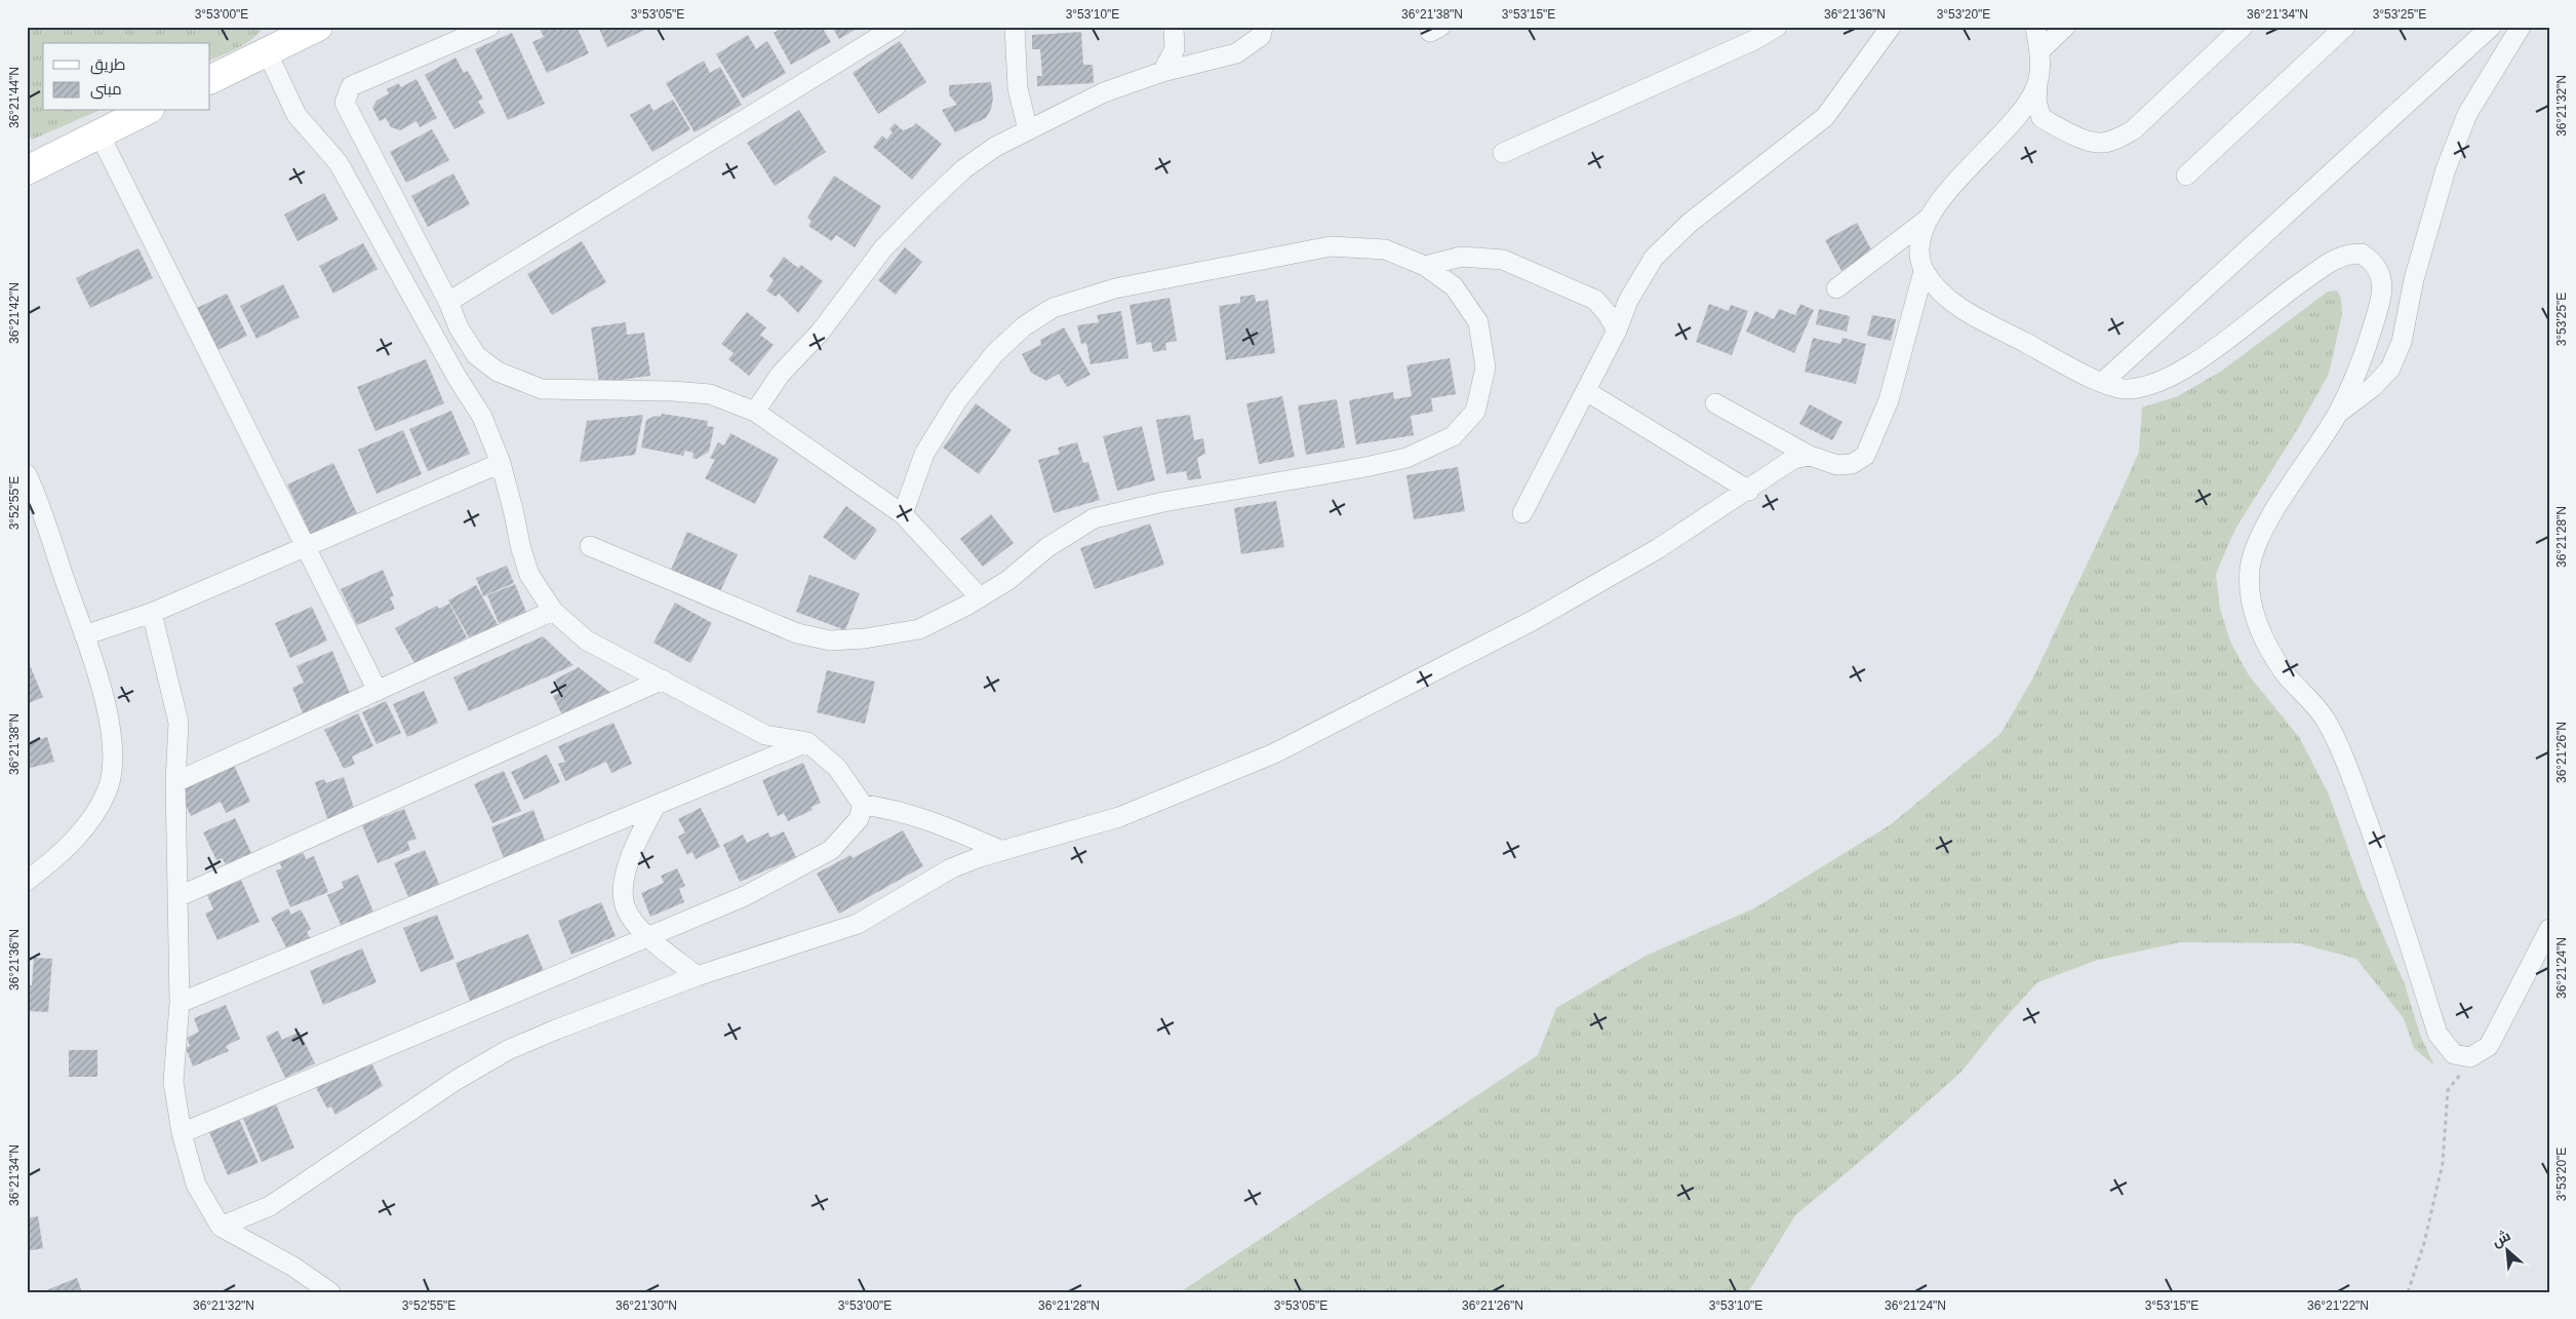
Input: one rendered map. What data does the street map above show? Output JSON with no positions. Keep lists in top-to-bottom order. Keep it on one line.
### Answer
{"legend":["طريق","مبنى"],"north":"top left","coordinates":["3°53'00\"E","3°53'05\"E","3°53'10\"E","36°21'38\"N","3°53'15\"E","36°21'36\"N","3°53'20\"E","36°21'34\"N","3°53'25\"E","36°21'44\"N","36°21'32\"N","36°21'42\"N","3°52'55\"E","36°21'28\"N","36°21'26\"N","36°21'24\"N","36°21'30\"N","36°21'22\"N"]}
